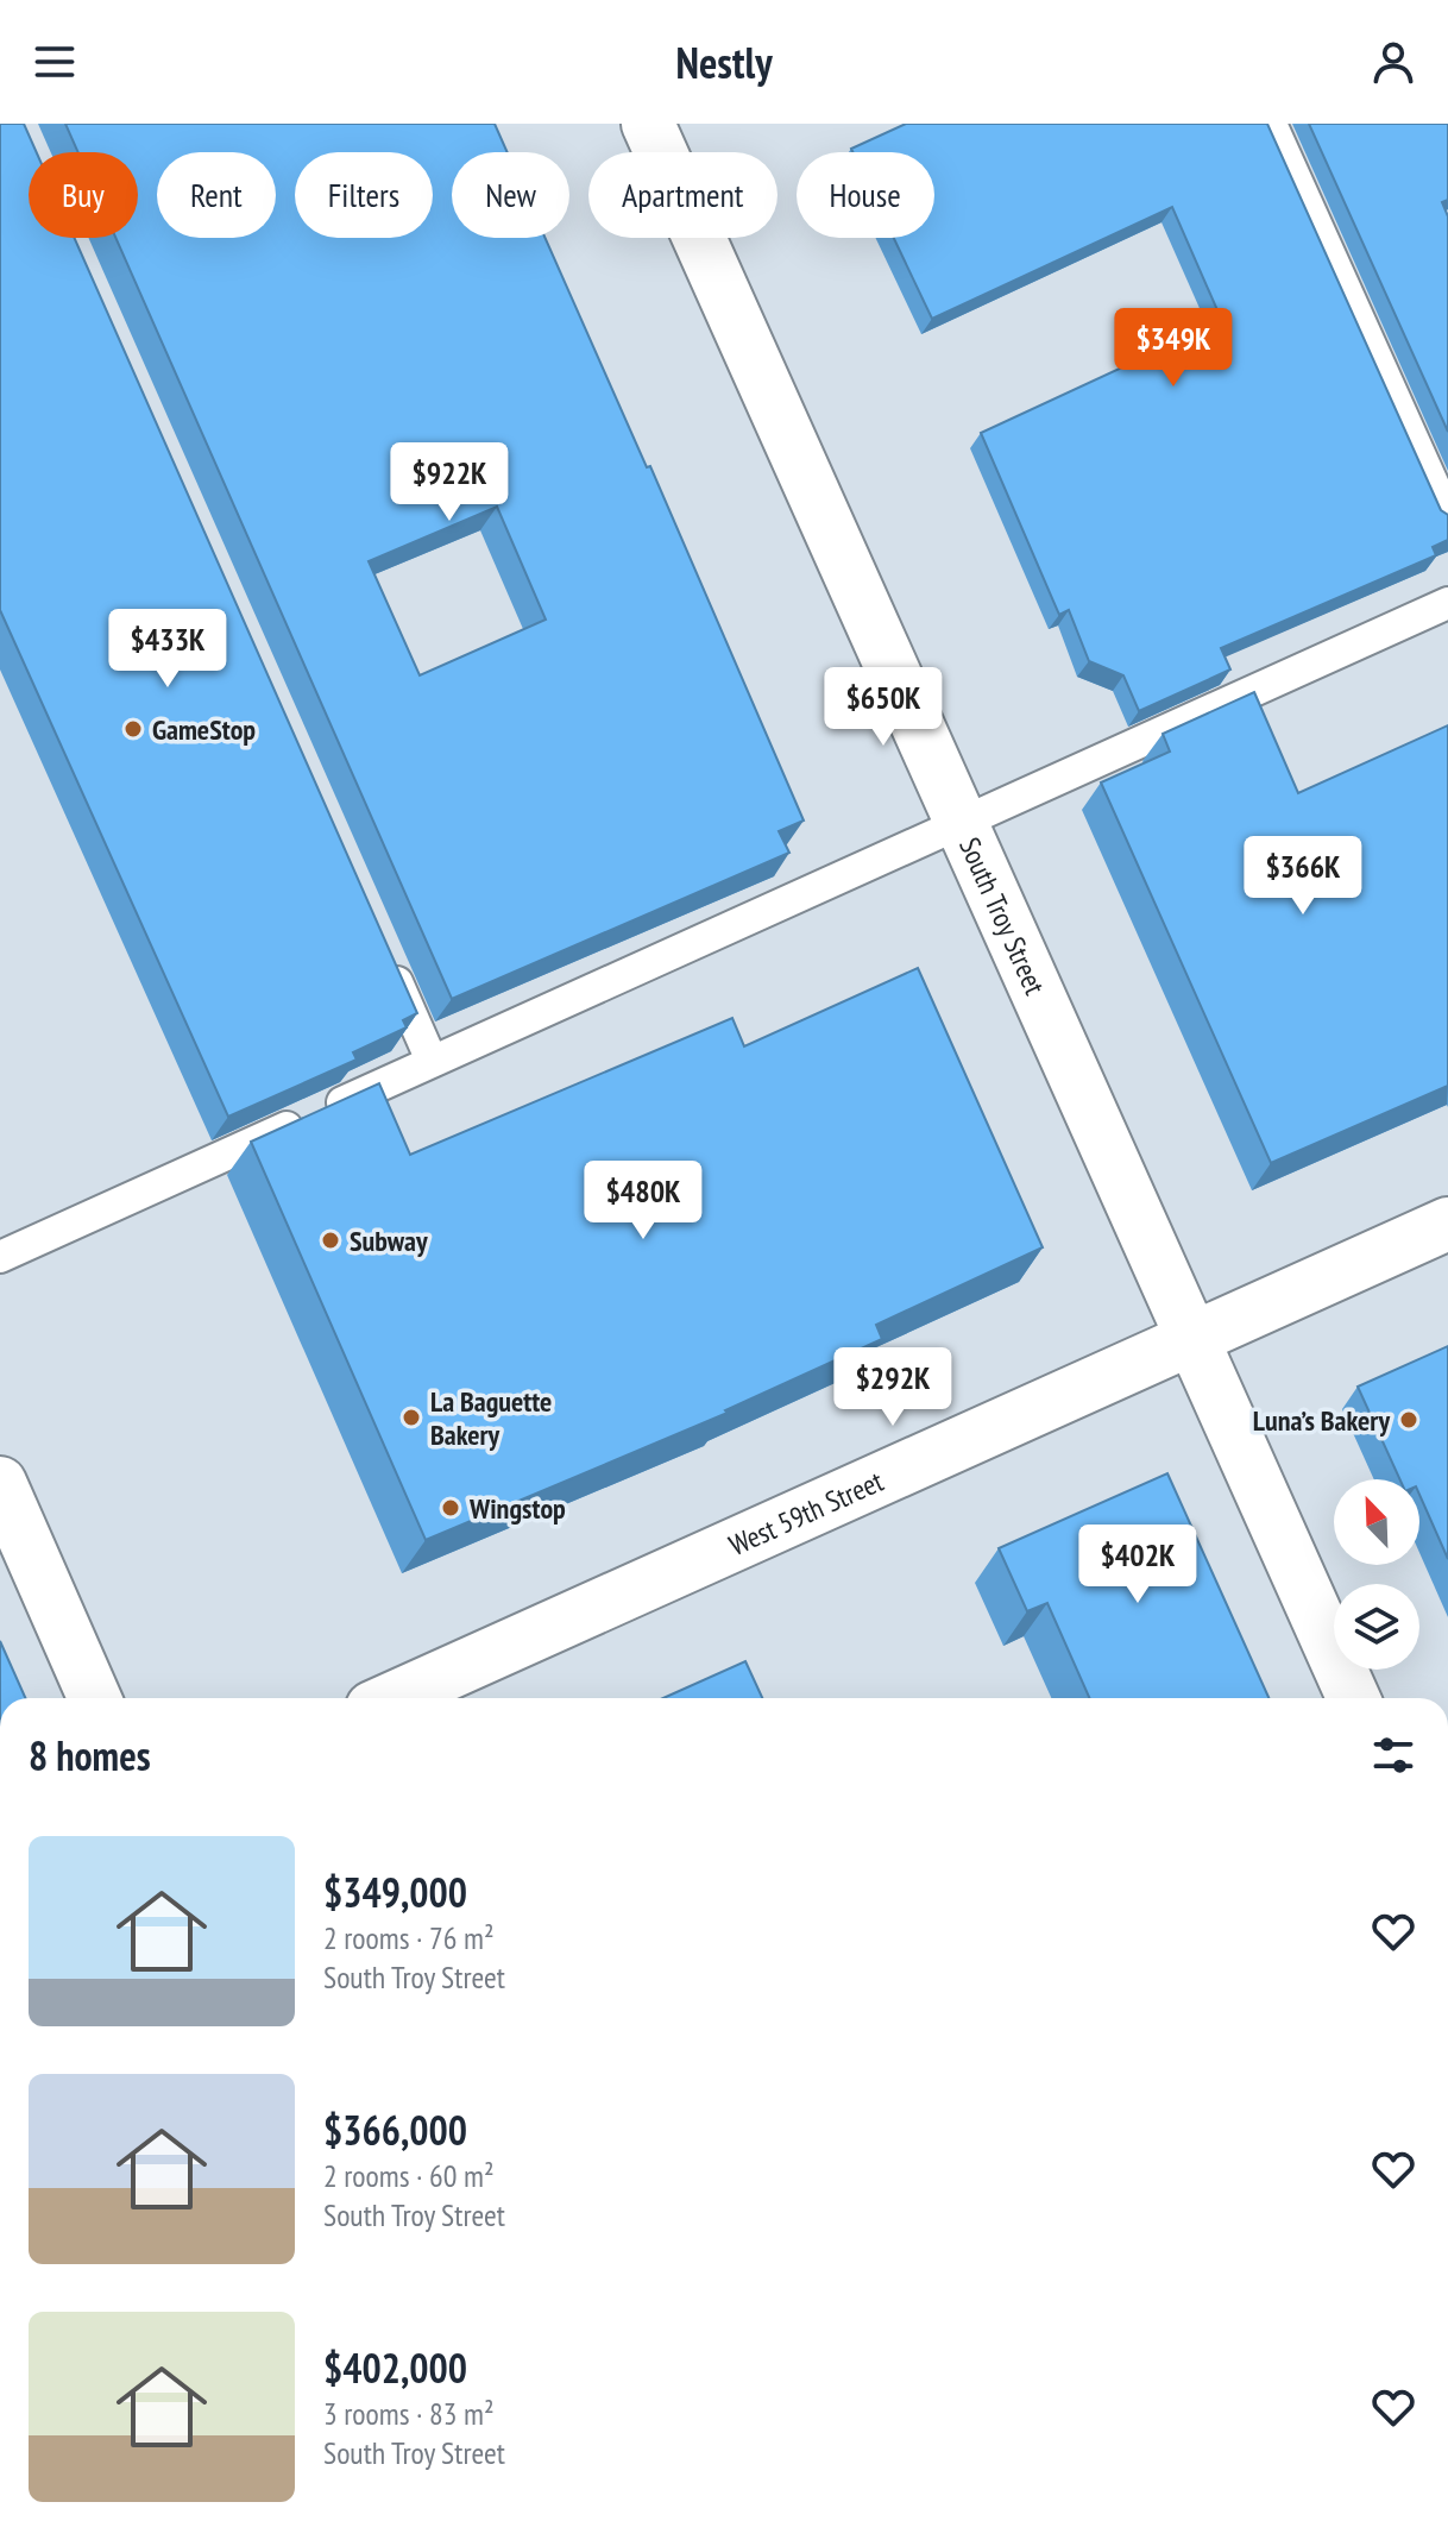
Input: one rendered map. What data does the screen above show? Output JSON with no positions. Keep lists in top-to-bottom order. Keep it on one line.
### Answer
{"streets":{"street":["South Troy Street","West 59th Street"]},"crossings":[["South Troy Street","West 59th Street"]],"places":["GameStop","Subway","La Baguette Bakery","Luna’s Bakery","Wingstop"],"north":"top left","page":{"header":"Nestly","chip":["Buy","Rent","Filters","New","Apartment","House"],"price":["$349K","$922K","$433K","$650K","$366K","$480K","$292K","$402K"],"heading":"8 homes","list":[{"name":"$349,000","note":"2 rooms · 76 m² · South Troy Street"},{"name":"$366,000","note":"2 rooms · 60 m² · South Troy Street"},{"name":"$402,000","note":"3 rooms · 83 m² · South Troy Street"}]}}
